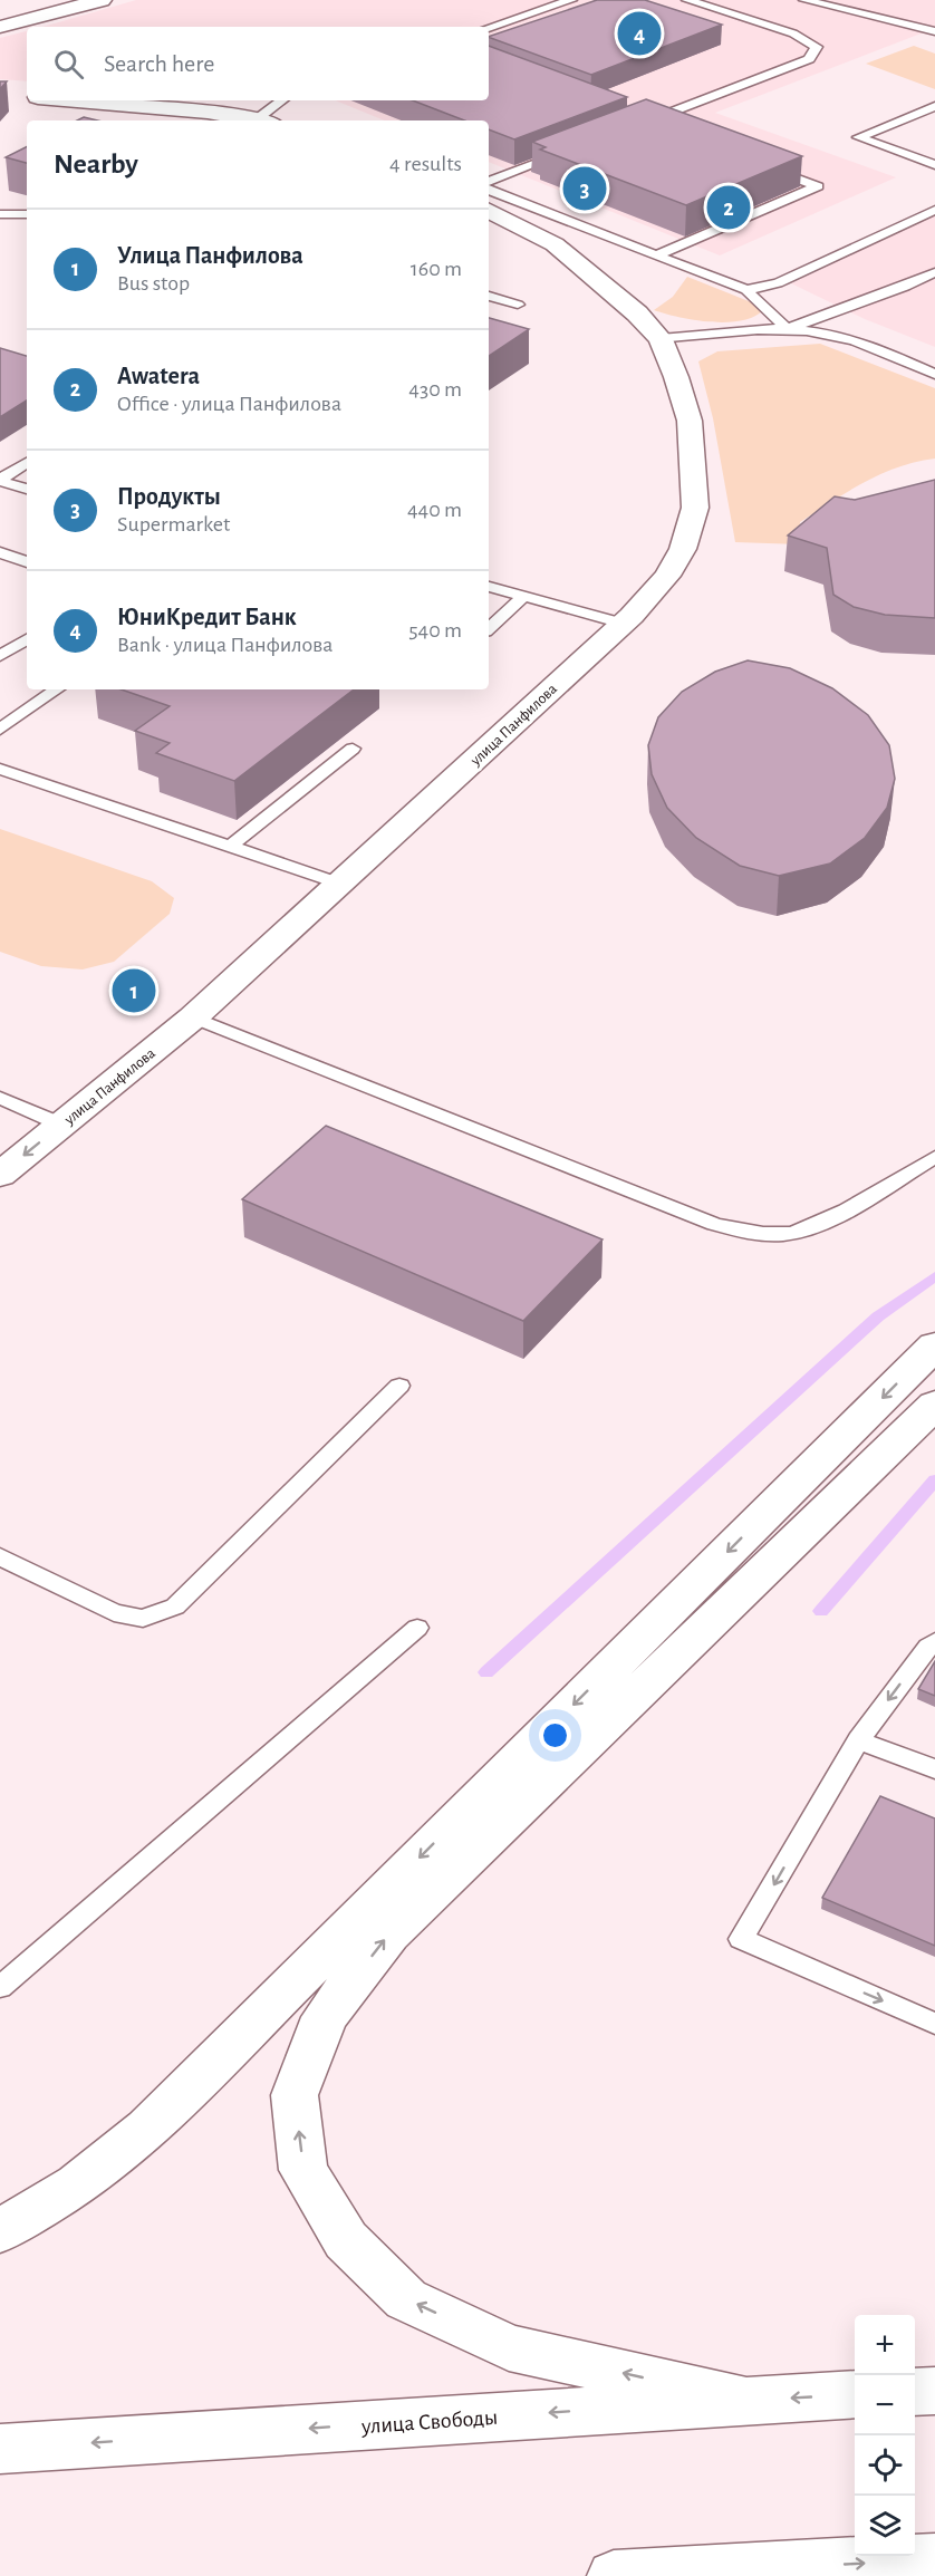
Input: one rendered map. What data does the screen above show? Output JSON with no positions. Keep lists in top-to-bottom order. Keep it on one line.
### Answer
{"streets":{"main road":["улица Панфилова","улица Свободы"]},"one_way":["улица Свободы"],"page":{"pins":["4","3","2","1"],"search":"Search here","heading":["Nearby","4 results"],"list":[{"mark":"1","name":"Улица Панфилова","note":"Bus stop","value":"160 m"},{"mark":"2","name":"Awatera","note":"Office · улица Панфилова","value":"430 m"},{"mark":"3","name":"Продукты","note":"Supermarket","value":"440 m"},{"mark":"4","name":"ЮниКредит Банк","note":"Bank · улица Панфилова","value":"540 m"}],"map_buttons":["+","−"]}}
